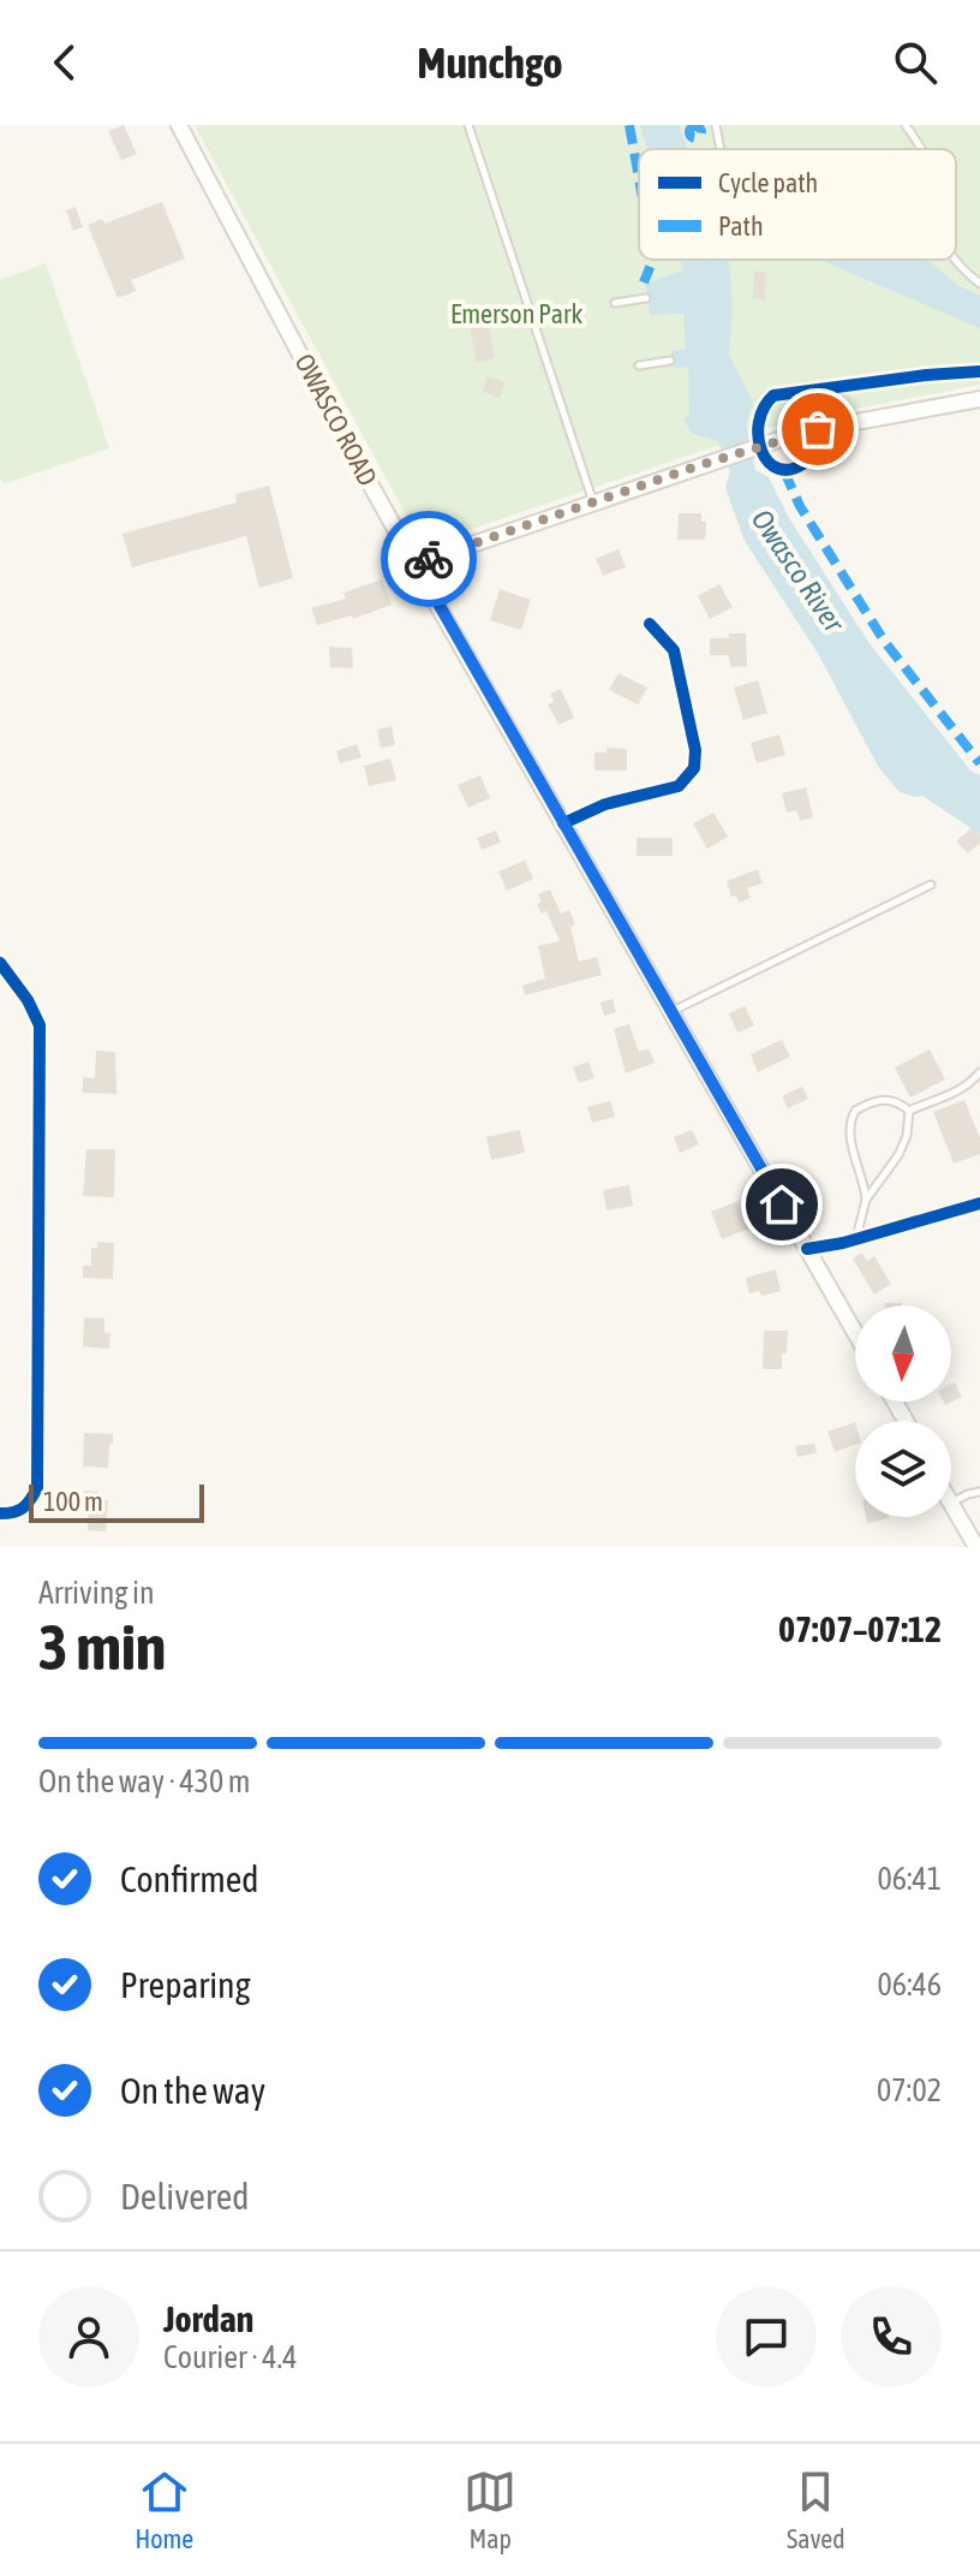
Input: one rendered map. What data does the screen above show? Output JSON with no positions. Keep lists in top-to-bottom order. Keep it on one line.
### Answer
{"streets":{"main road":["OWASCO ROAD"]},"water":["Owasco River"],"parks":["Emerson Park"],"legend":["Cycle path","Path"],"scale_bar":"100 m","north":"bottom","page":{"header":"Munchgo","scale":"100 m","heading":["3 min","Arriving in","07:07–07:12"],"panel":["Jordan","Courier · 4.4"],"bar":"On the way · 430 m","list":[["Confirmed","06:41"],["Preparing","06:46"],["On the way","07:02"],"Delivered"],"tabs":["Home","Map","Saved"]}}
